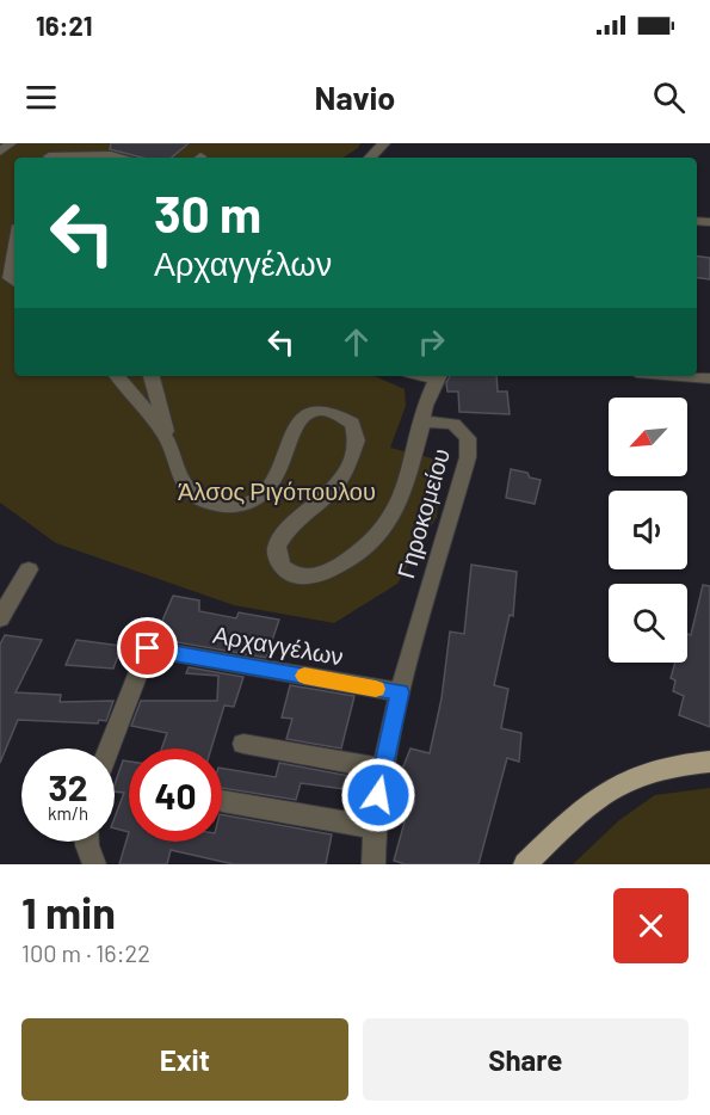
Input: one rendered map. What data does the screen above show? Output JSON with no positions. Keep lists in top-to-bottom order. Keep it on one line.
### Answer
{"streets":{"street":["Γηροκομείου","Αρχαγγέλων"]},"crossings":[["Γηροκομείου","Αρχαγγέλων"]],"parks":["Άλσος Ριγόπουλου"],"north":"bottom left","page":{"status":"16:21","header":"Navio","turn":["30 m","Αρχαγγέλων"],"speed":"32 km/h","limit":"40","heading":["1 min","100 m · 16:22"],"buttons":["Exit","Share"]}}
